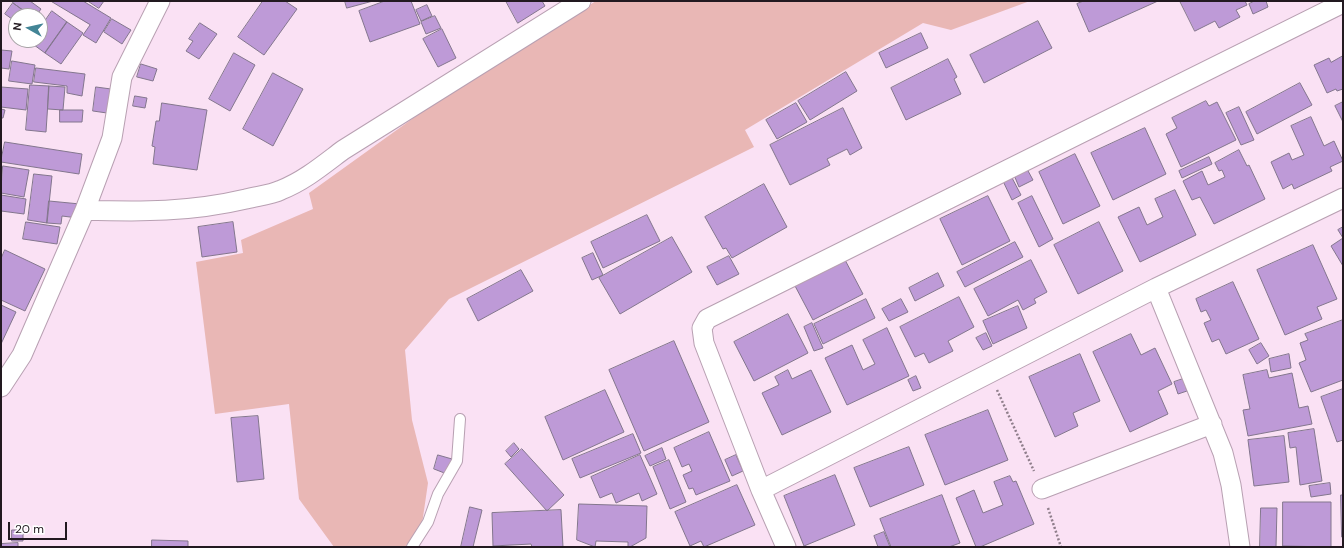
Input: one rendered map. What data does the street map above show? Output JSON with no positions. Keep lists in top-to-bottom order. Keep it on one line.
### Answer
{"scale_bar":"20 m","north":"left"}
